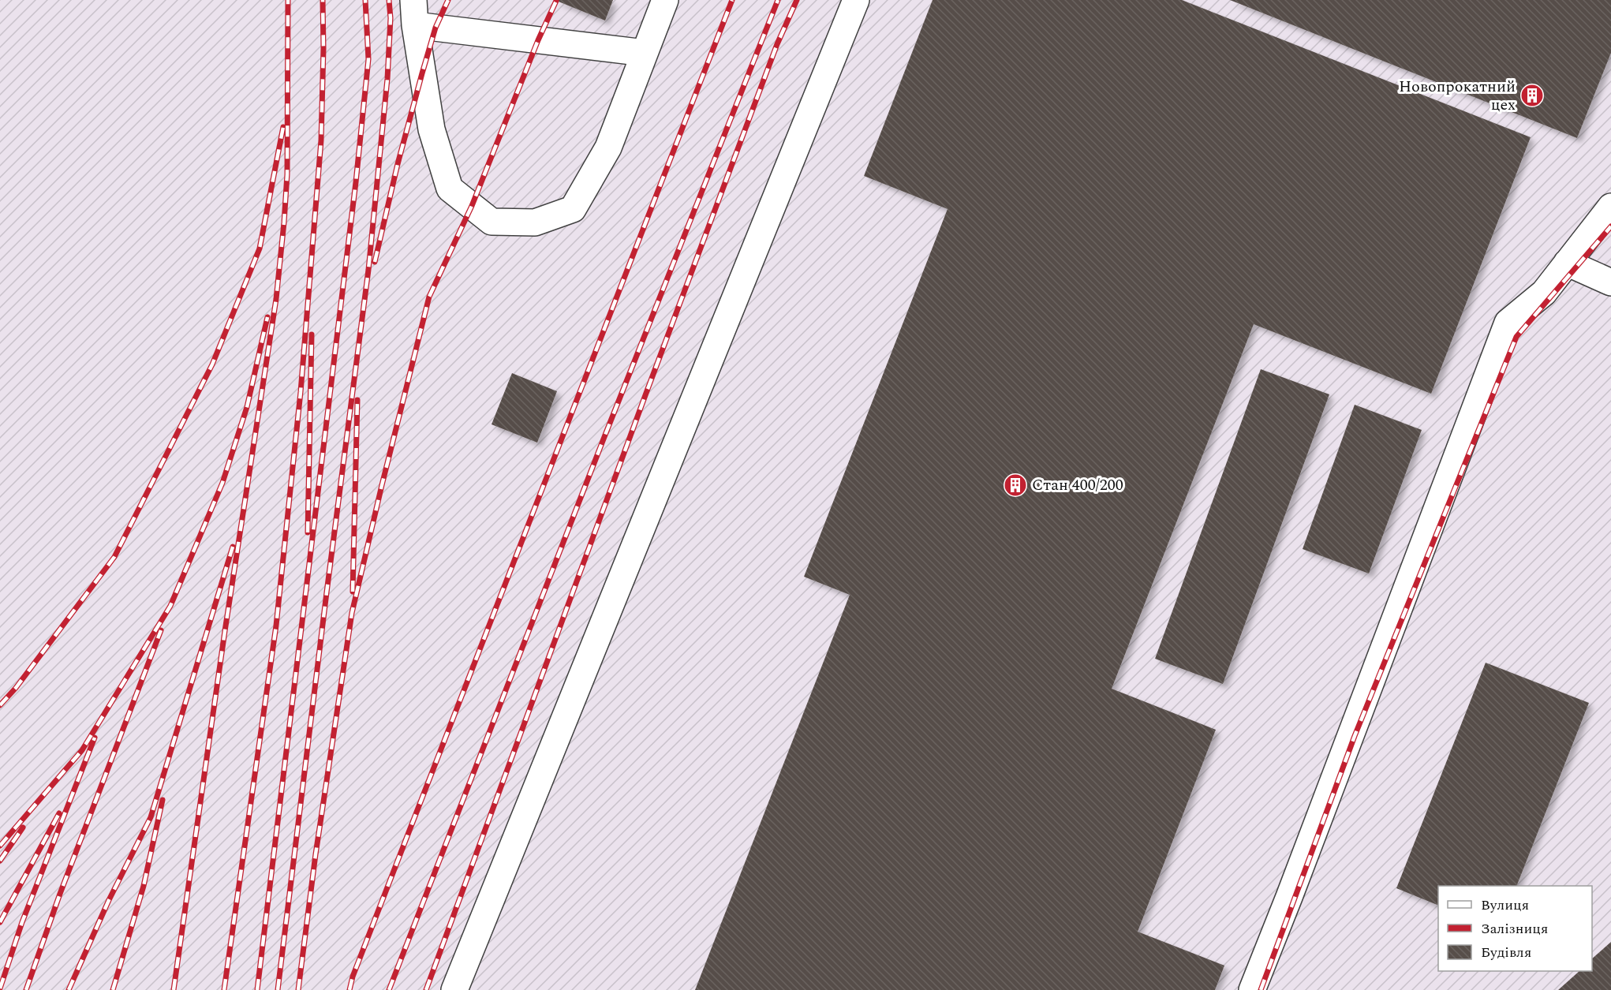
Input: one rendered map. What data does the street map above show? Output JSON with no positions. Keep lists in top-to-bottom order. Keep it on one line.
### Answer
{"places":{"building":["Новопрокатний цех","Стан 400/200"]},"legend":["Вулиця","Залізниця","Будівля"]}
